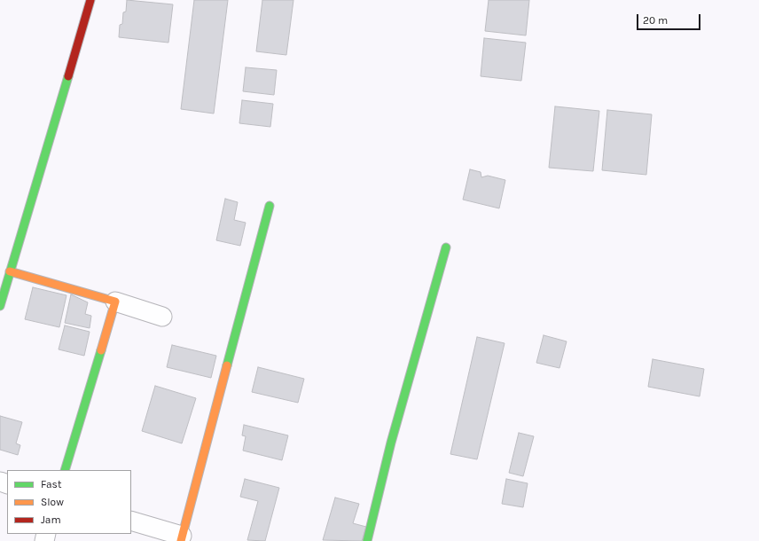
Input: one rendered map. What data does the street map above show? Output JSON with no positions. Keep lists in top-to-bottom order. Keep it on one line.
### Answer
{"legend":["Fast","Slow","Jam"],"scale_bar":"20 m"}
